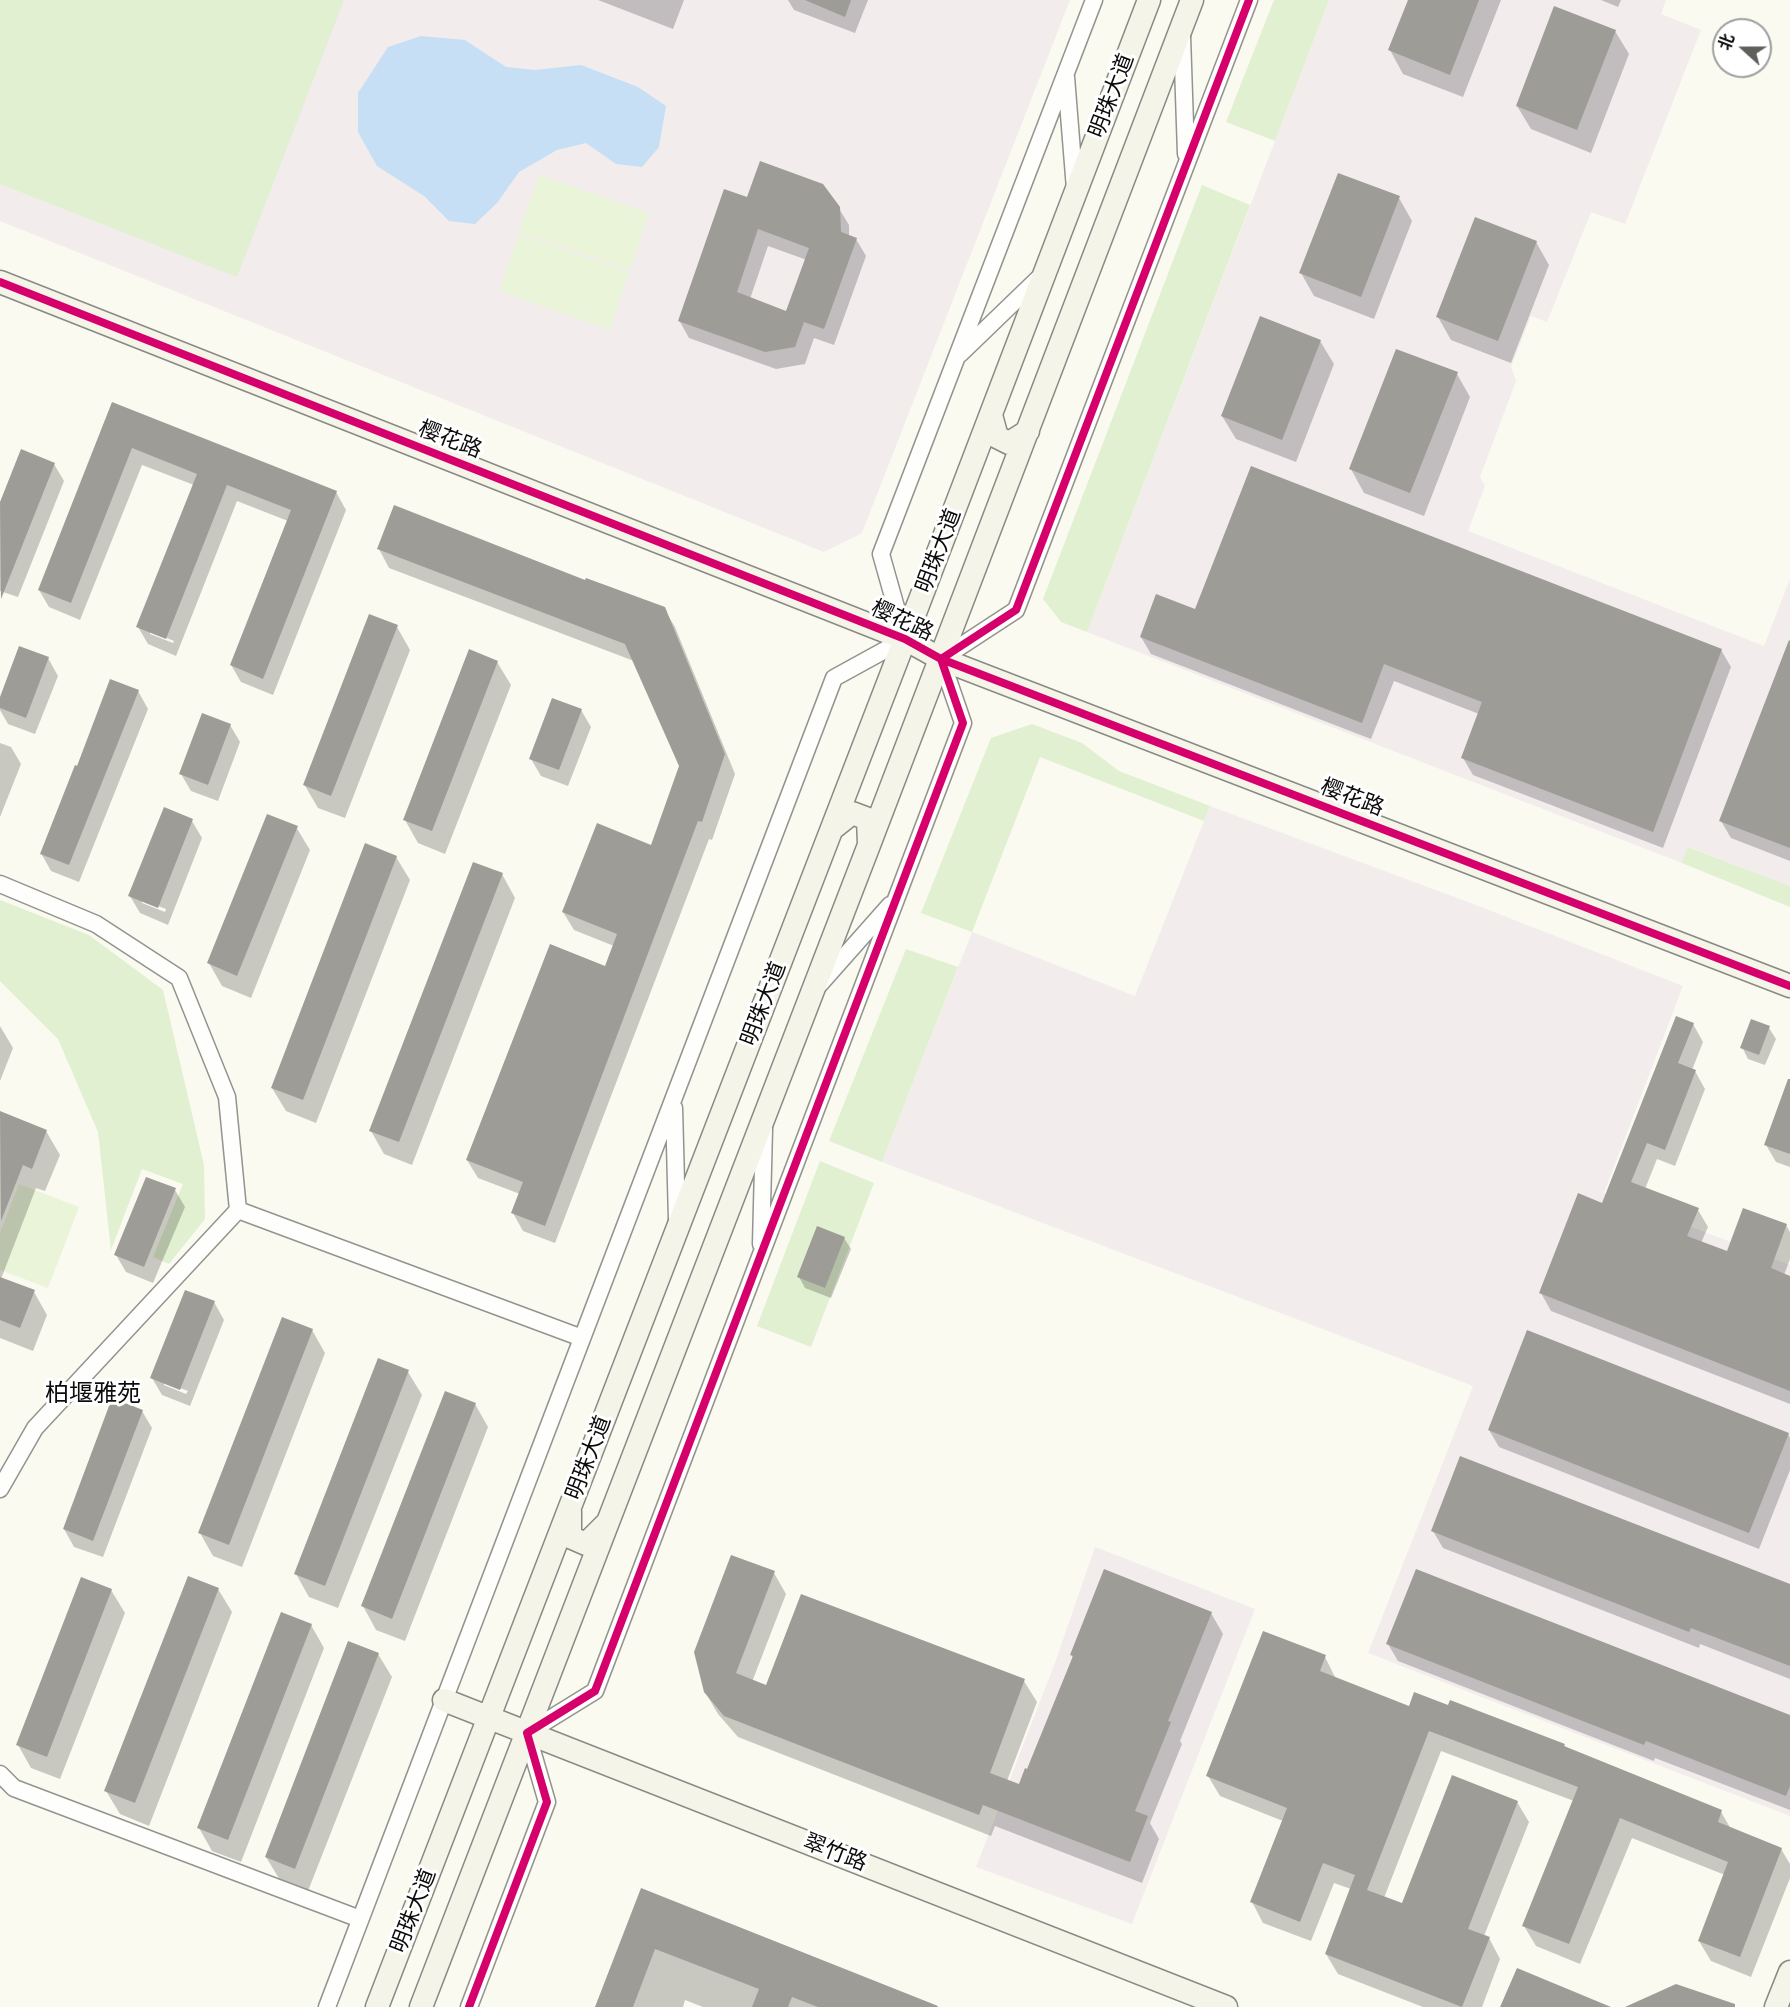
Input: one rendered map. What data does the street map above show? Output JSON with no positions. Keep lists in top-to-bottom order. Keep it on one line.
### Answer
{"streets":{"main road":["明珠大道","樱花路","翠竹路"]},"crossings":[["明珠大道","樱花路"],["明珠大道","翠竹路"]],"districts":["柏堰雅苑"],"north":"left"}
